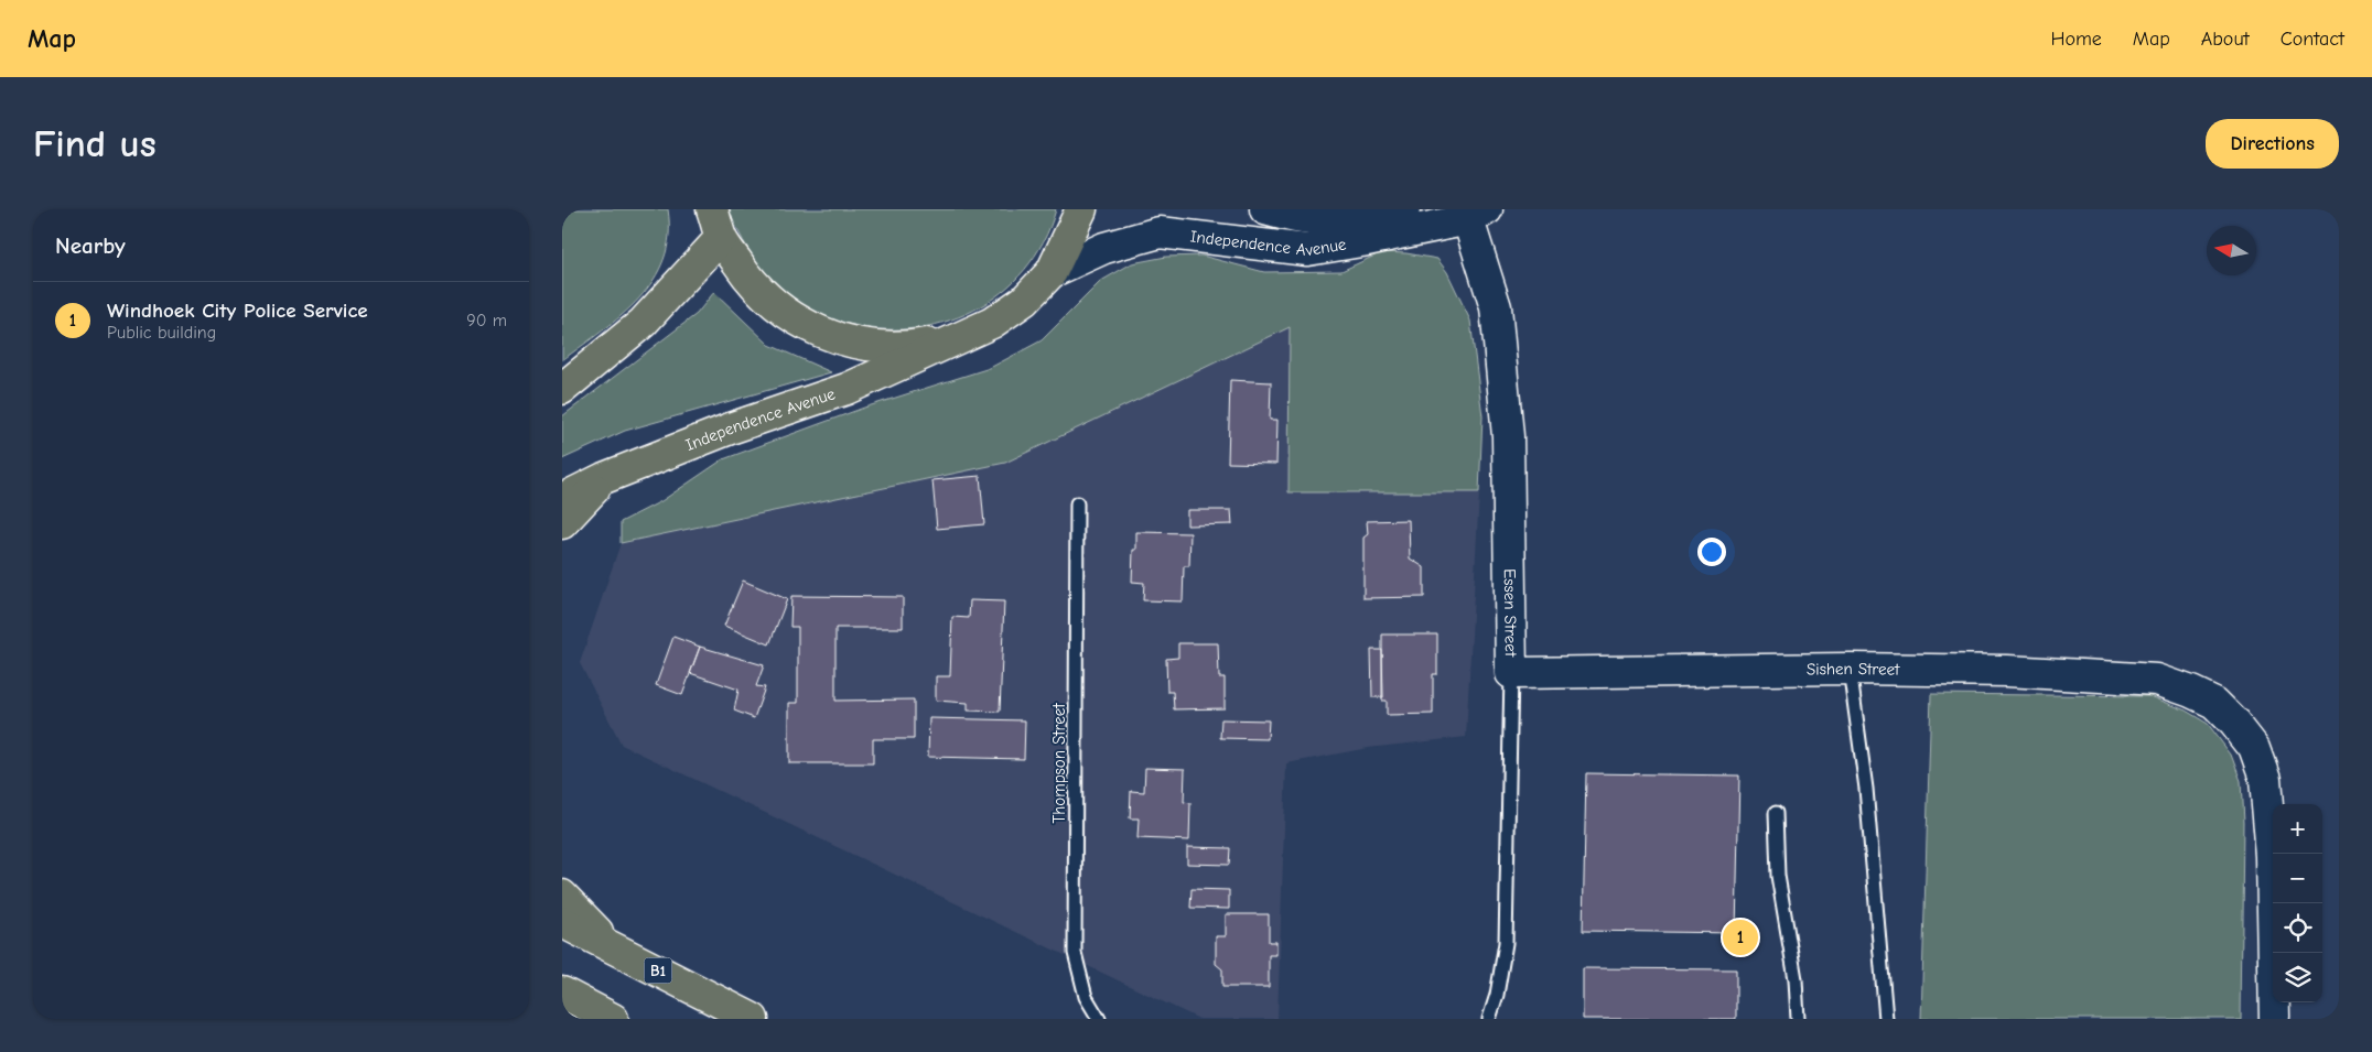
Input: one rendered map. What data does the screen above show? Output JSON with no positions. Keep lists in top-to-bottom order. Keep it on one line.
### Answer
{"streets":{"main road":["Independence Avenue","B1"],"street":["Essen Street","Sishen Street"],"lane":["Thompson Street"]},"crossings":[["Independence Avenue","Essen Street"],["Essen Street","Sishen Street"]],"north":"left","page":{"header":"Map","nav":["Home","Map","About","Contact"],"buttons":"Directions","title":"Find us","heading":"Nearby","list":[{"mark":"1","name":"Windhoek City Police Service","note":"Public building","value":"90 m"}],"map_buttons":["+","−"],"pins":"1"}}
